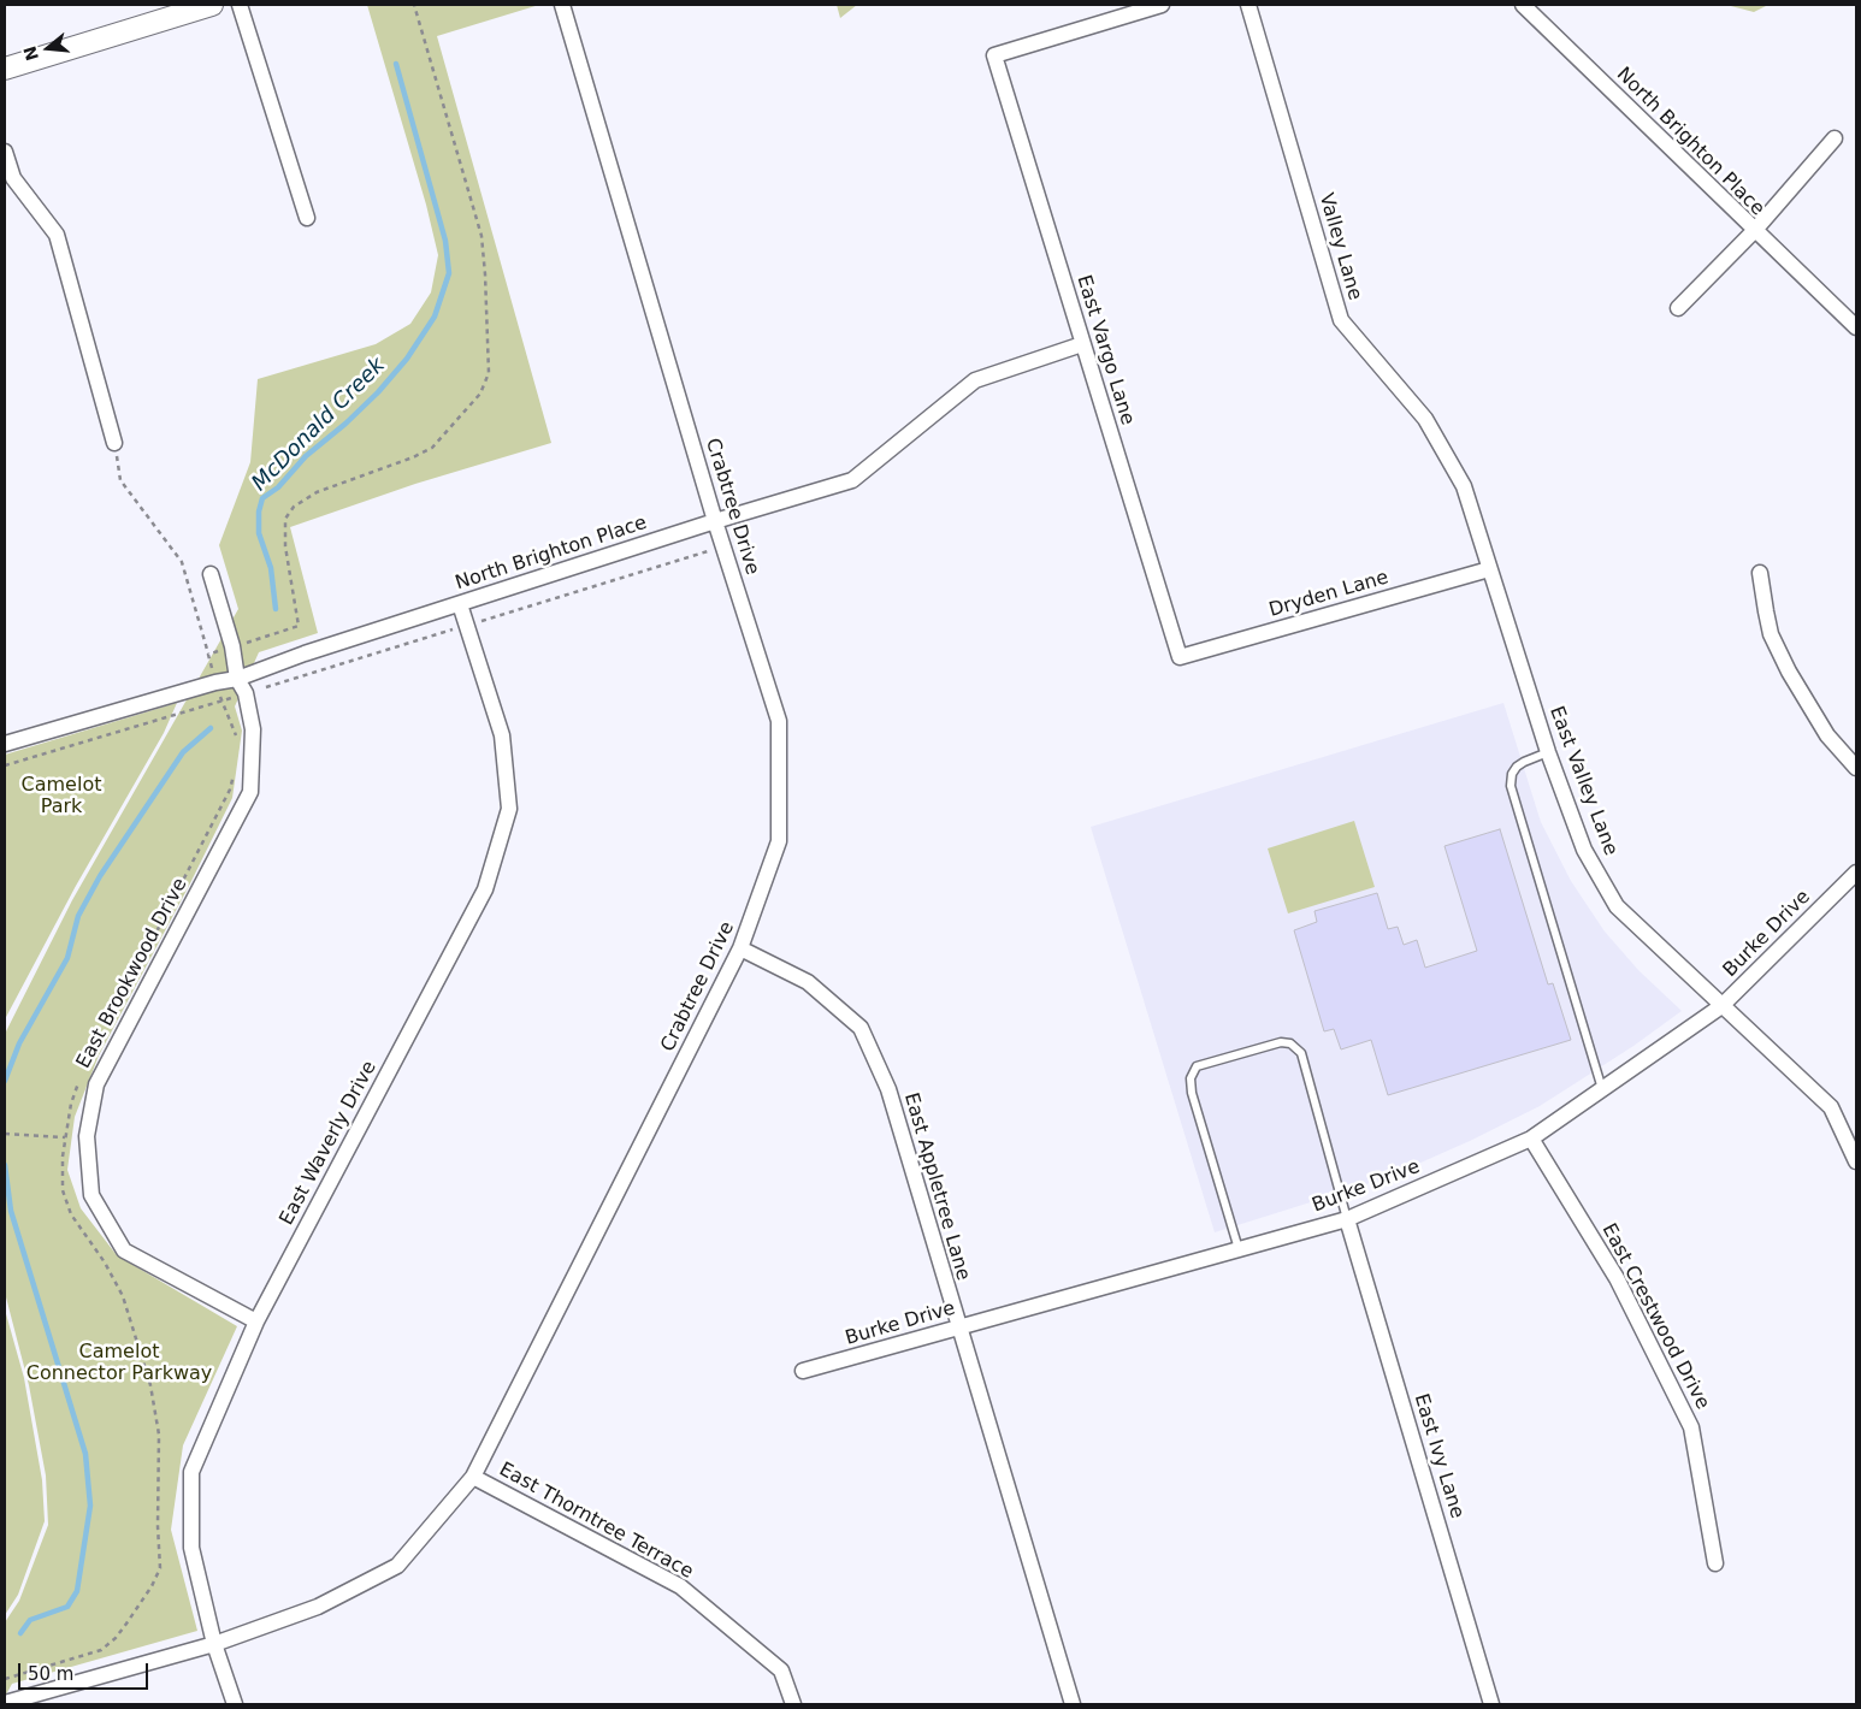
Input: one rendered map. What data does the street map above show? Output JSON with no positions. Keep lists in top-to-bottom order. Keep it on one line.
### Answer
{"streets":{"street":["North Brighton Place","Valley Lane","East Vargo Lane","Crabtree Drive","Dryden Lane","East Valley Lane","Burke Drive","East Brookwood Drive","East Waverly Drive","East Appletree Lane","East Crestwood Drive","East Ivy Lane","East Thorntree Terrace"]},"crossings":[["North Brighton Place","East Vargo Lane"],["North Brighton Place","Crabtree Drive"],["North Brighton Place","East Brookwood Drive"],["North Brighton Place","East Waverly Drive"],["Valley Lane","Dryden Lane"],["Valley Lane","East Valley Lane"],["East Vargo Lane","Dryden Lane"],["Crabtree Drive","East Waverly Drive"],["Crabtree Drive","East Appletree Lane"],["Crabtree Drive","East Thorntree Terrace"],["Dryden Lane","East Valley Lane"],["East Valley Lane","Burke Drive"],["Burke Drive","East Appletree Lane"],["Burke Drive","East Crestwood Drive"],["Burke Drive","East Ivy Lane"],["East Brookwood Drive","East Waverly Drive"]],"water":["McDonald Creek"],"parks":["Camelot Park","Camelot Connector Parkway"],"scale_bar":"50 m","north":"left"}
